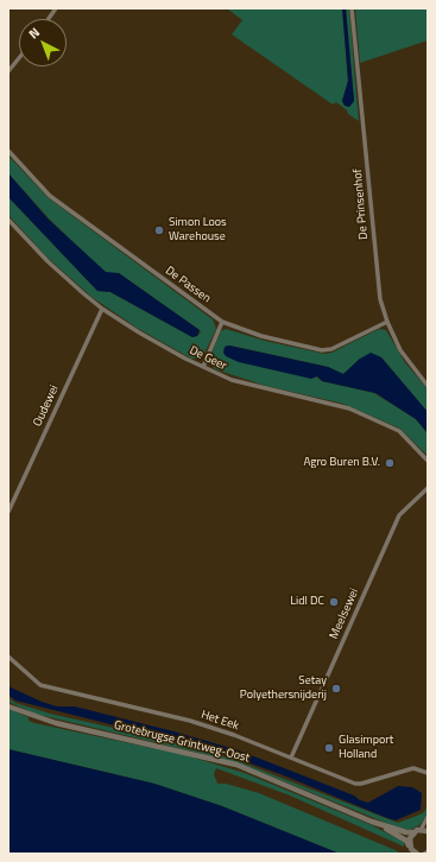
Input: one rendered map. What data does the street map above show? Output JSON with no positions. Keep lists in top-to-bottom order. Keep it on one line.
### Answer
{"streets":{"street":["De Prinsenhof","De Passen","De Geer","Oudewei","Meelsewei","Het Eek","Grotebrugse Grintweg-Oost"]},"crossings":[["De Prinsenhof","De Passen"],["De Geer","Oudewei"],["Meelsewei","Het Eek"]],"places":["Simon Loos Warehouse","Agro Buren B.V.","Lidl DC","Setay Polyethersnijderij","Glasimport Holland"],"north":"top left"}
